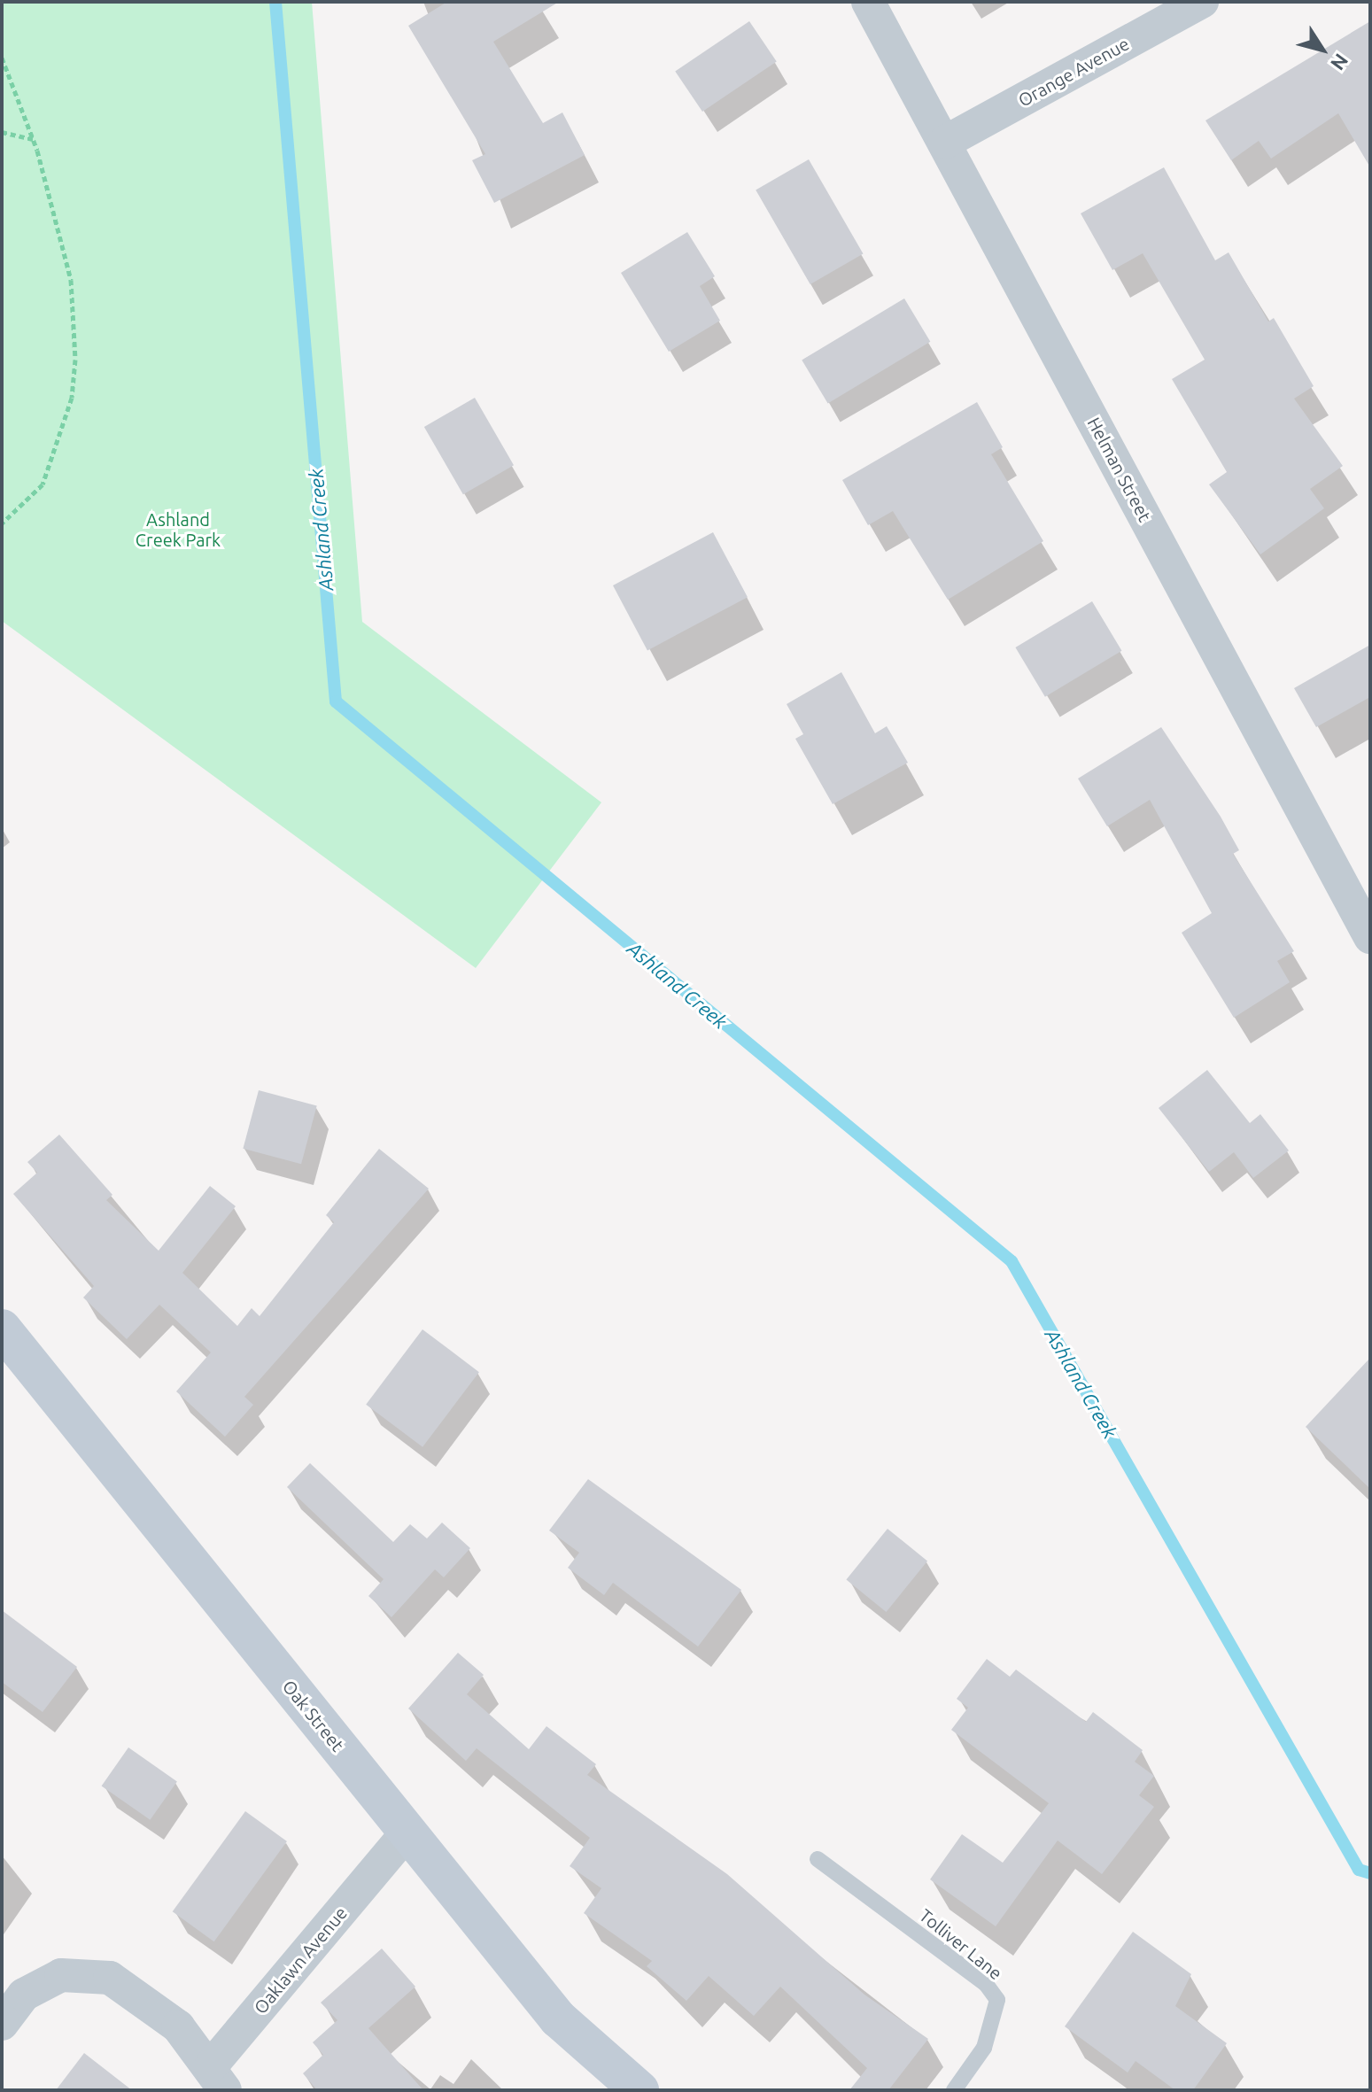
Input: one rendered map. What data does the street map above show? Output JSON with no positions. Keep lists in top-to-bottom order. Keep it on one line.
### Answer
{"streets":{"street":["Orange Avenue","Helman Street","Oak Street","Oaklawn Avenue"],"lane":["Tolliver Lane"]},"crossings":[["Orange Avenue","Helman Street"],["Oak Street","Oaklawn Avenue"]],"water":["Ashland Creek"],"parks":["Ashland Creek Park"],"north":"bottom right"}
